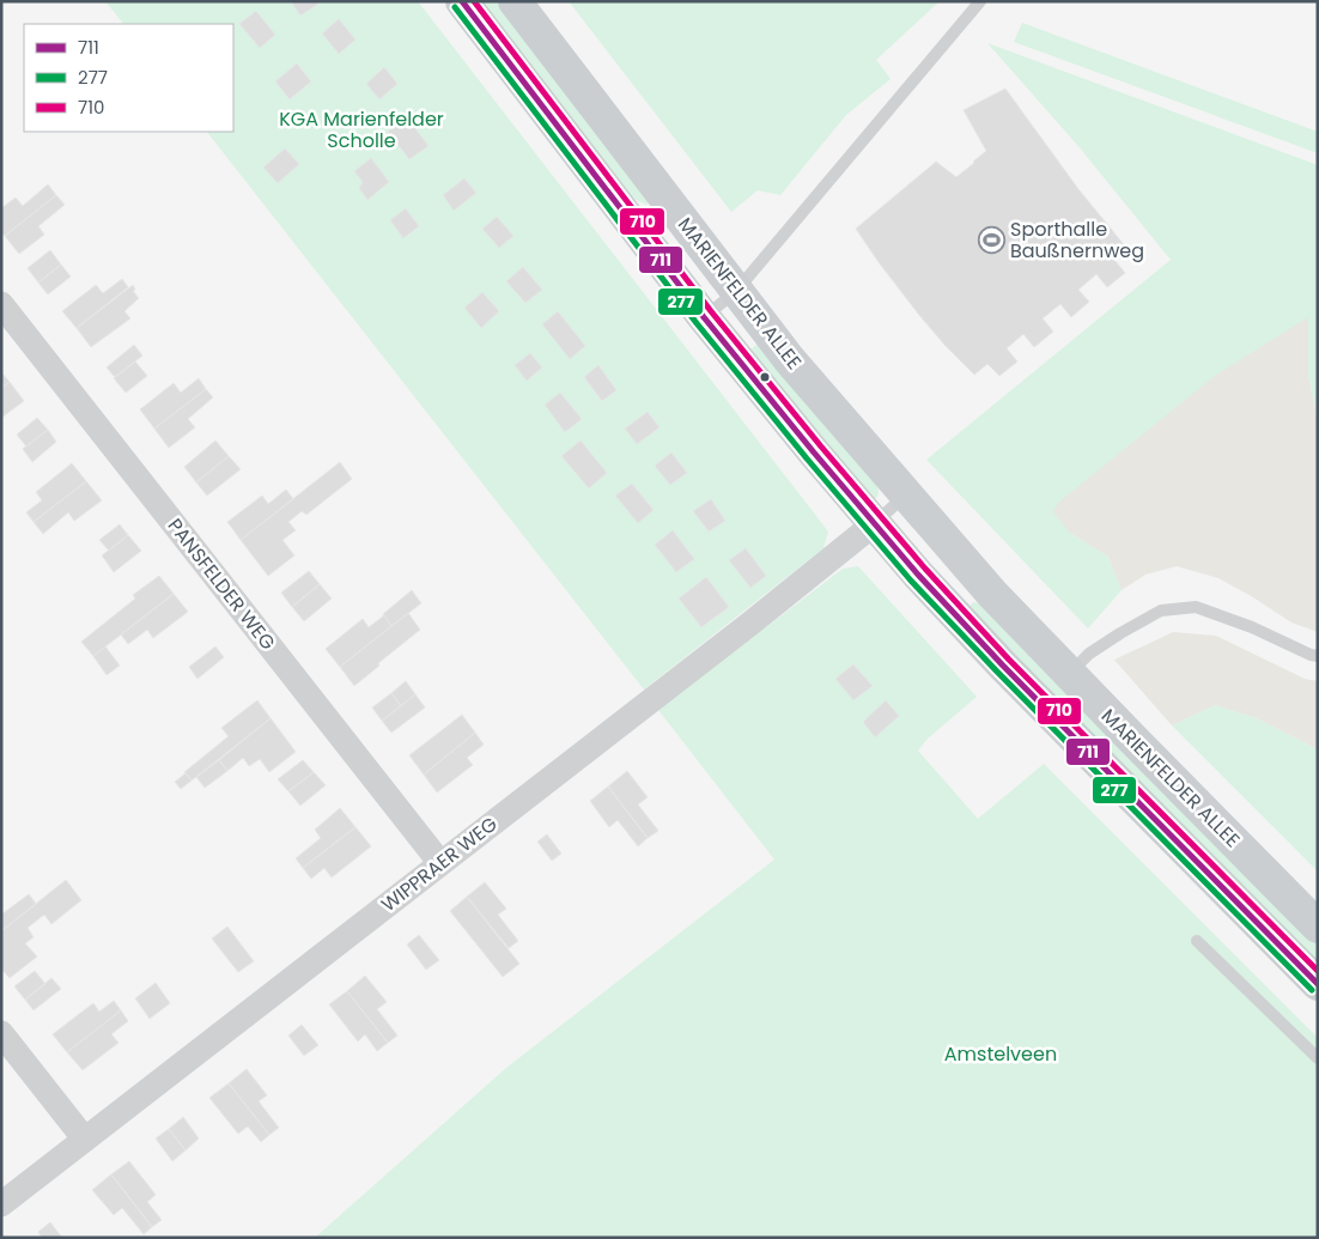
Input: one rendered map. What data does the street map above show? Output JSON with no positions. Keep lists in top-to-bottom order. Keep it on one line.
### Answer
{"streets":{"main road":["MARIENFELDER ALLEE"],"street":["PANSFELDER WEG","WIPPRAER WEG"]},"crossings":[["MARIENFELDER ALLEE","WIPPRAER WEG"],["PANSFELDER WEG","WIPPRAER WEG"]],"parks":["KGA Marienfelder Scholle","Amstelveen"],"places":{"sports":["Sporthalle Baußnernweg"]},"lines":["transit line 711","transit line 710","transit line 277"],"legend":["711","277","710"]}
